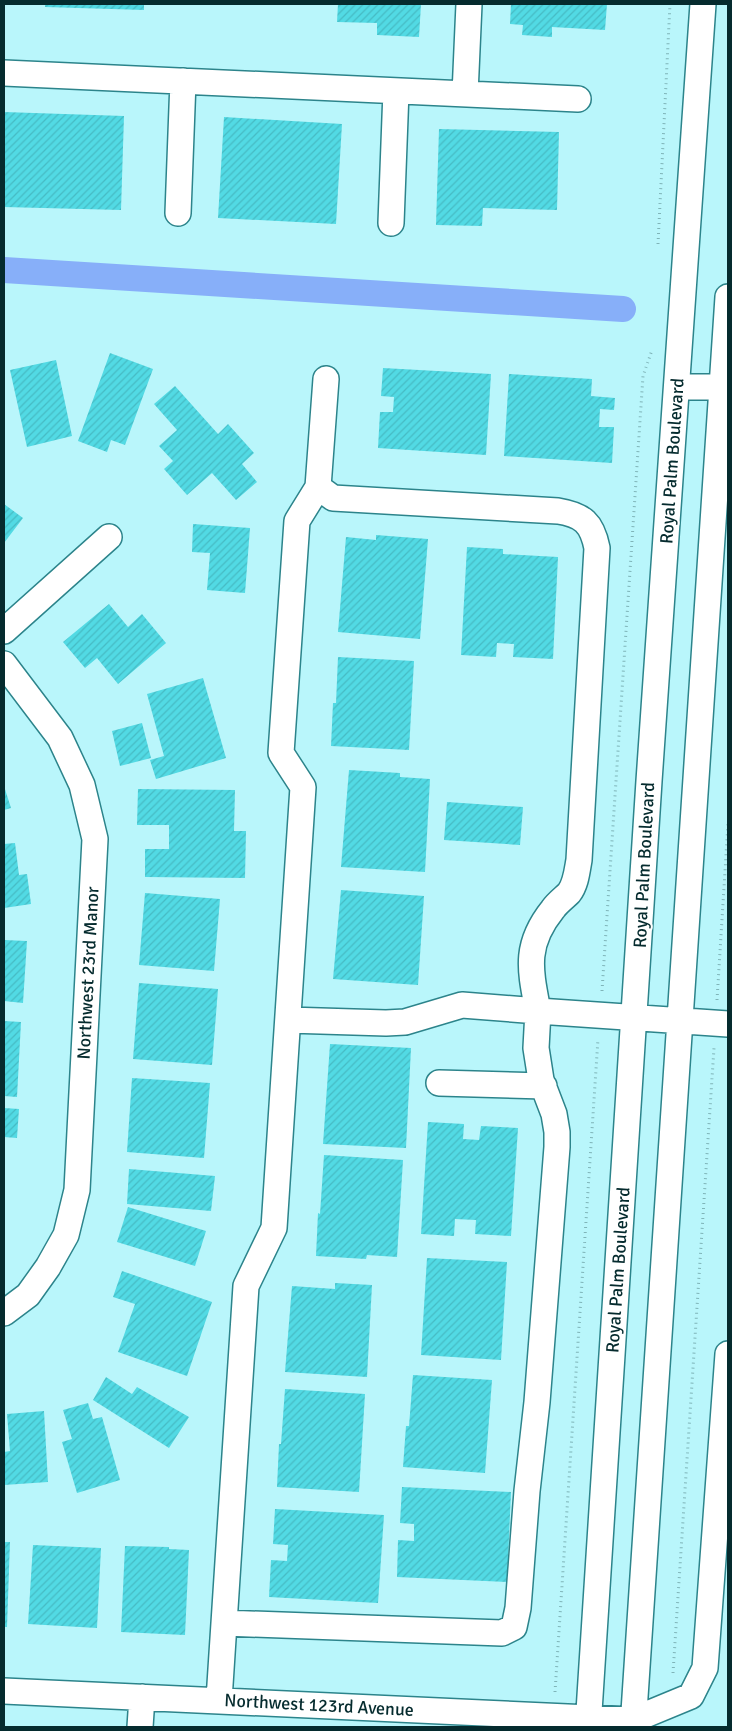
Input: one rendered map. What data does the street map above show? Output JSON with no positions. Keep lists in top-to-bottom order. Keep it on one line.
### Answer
{"streets":{"street":["Royal Palm Boulevard","Northwest 23rd Manor","Northwest 123rd Avenue"]},"crossings":[["Royal Palm Boulevard","Northwest 123rd Avenue"]]}
